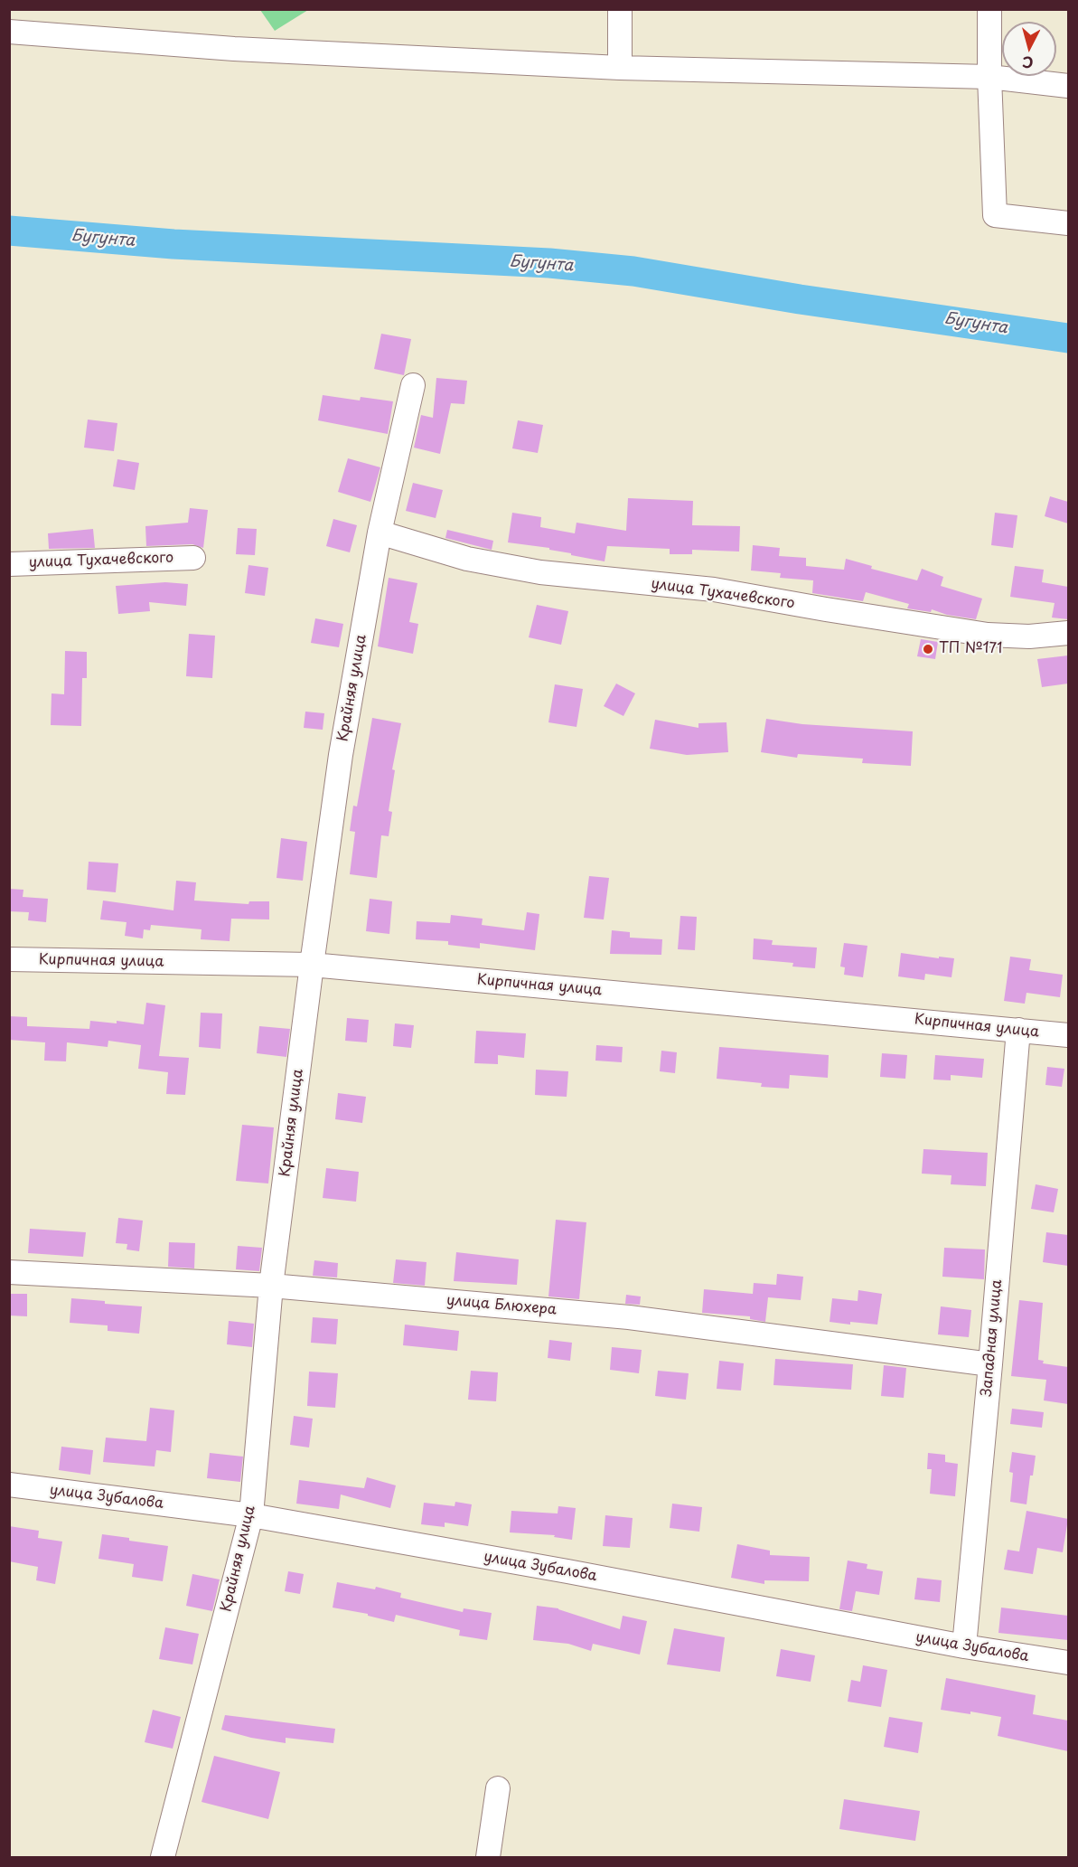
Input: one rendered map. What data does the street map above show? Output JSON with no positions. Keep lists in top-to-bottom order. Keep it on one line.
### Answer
{"streets":{"street":["улица Тухачевского","Крайняя улица","Кирпичная улица","улица Блюхера","Западная улица","улица Зубалова"]},"crossings":[["улица Тухачевского","Крайняя улица"],["Крайняя улица","Кирпичная улица"],["Крайняя улица","улица Блюхера"],["Крайняя улица","улица Зубалова"],["Кирпичная улица","Западная улица"],["улица Блюхера","Западная улица"],["Западная улица","улица Зубалова"]],"water":["Бугунта"],"places":["ТП №171"],"north":"bottom"}
